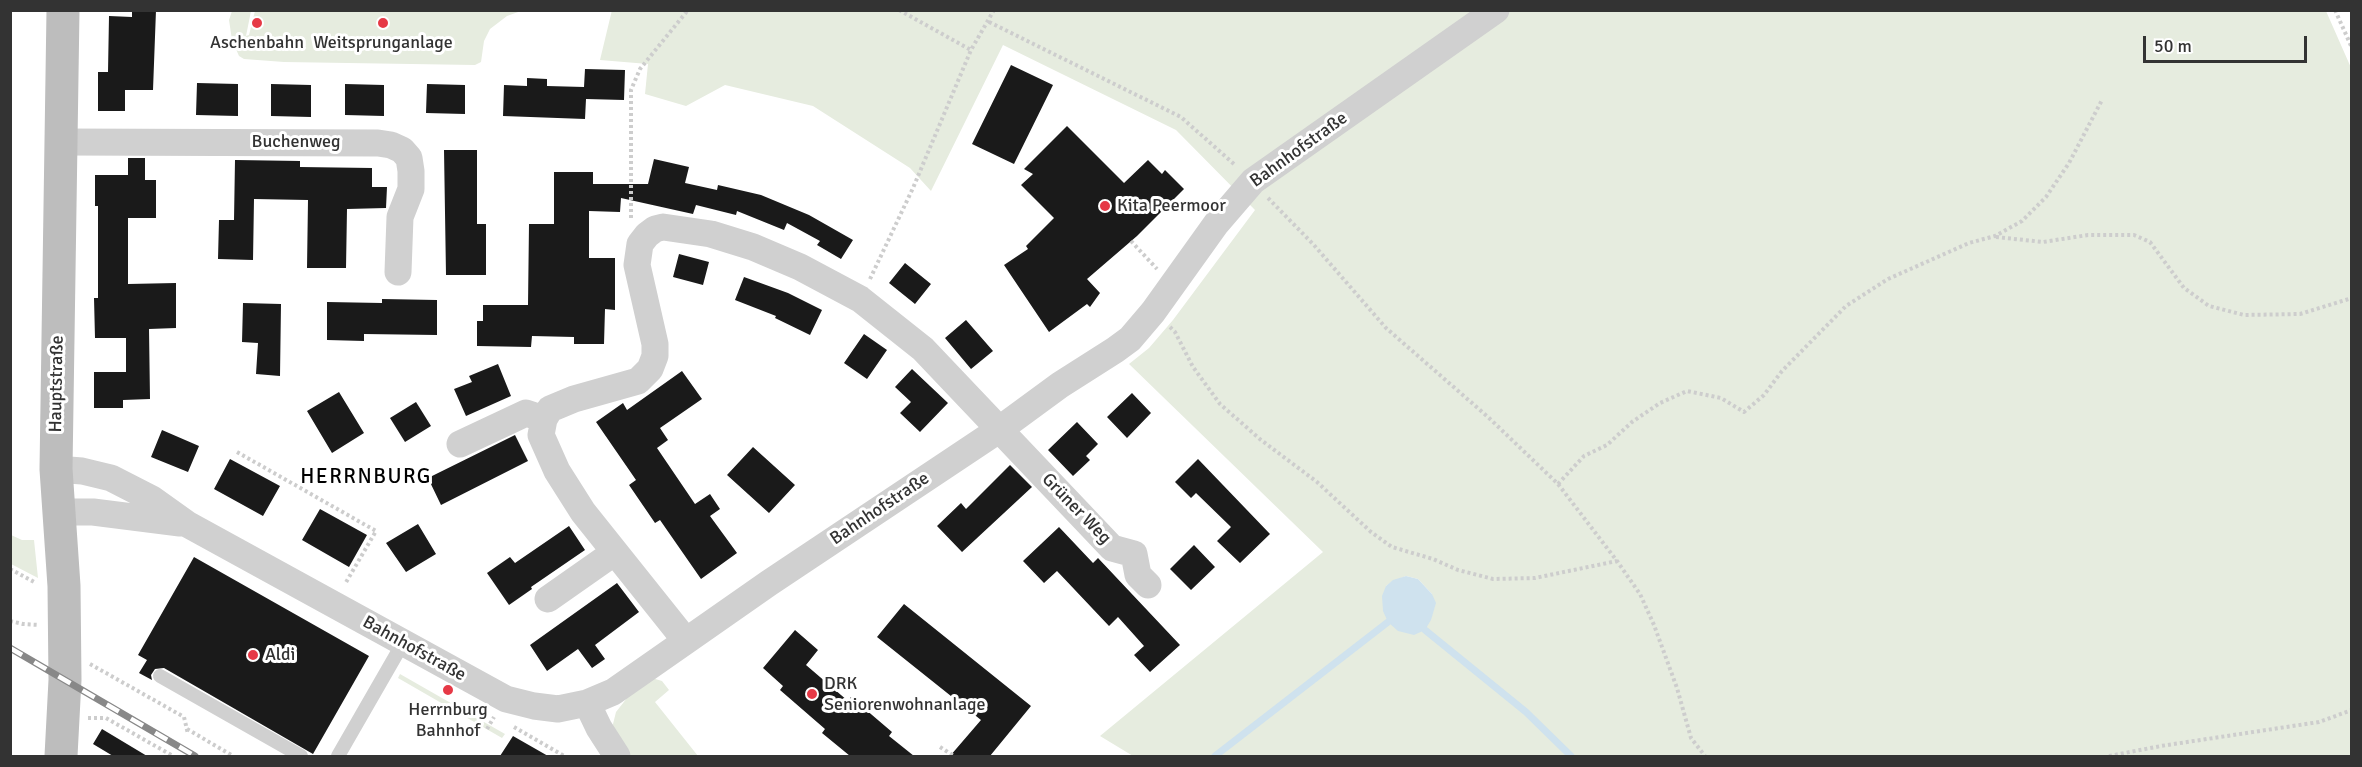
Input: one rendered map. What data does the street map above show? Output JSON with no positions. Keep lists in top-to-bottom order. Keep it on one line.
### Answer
{"streets":{"main road":["Hauptstraße"],"street":["Buchenweg","Bahnhofstraße","Grüner Weg"]},"crossings":[["Buchenweg","Hauptstraße"],["Bahnhofstraße","Hauptstraße"],["Bahnhofstraße","Grüner Weg"]],"districts":["HERRNBURG"],"places":["Aschenbahn","Weitsprunganlage","Kita Peermoor","Aldi","Herrnburg Bahnhof","DRK Seniorenwohnanlage"],"scale_bar":"50 m"}
